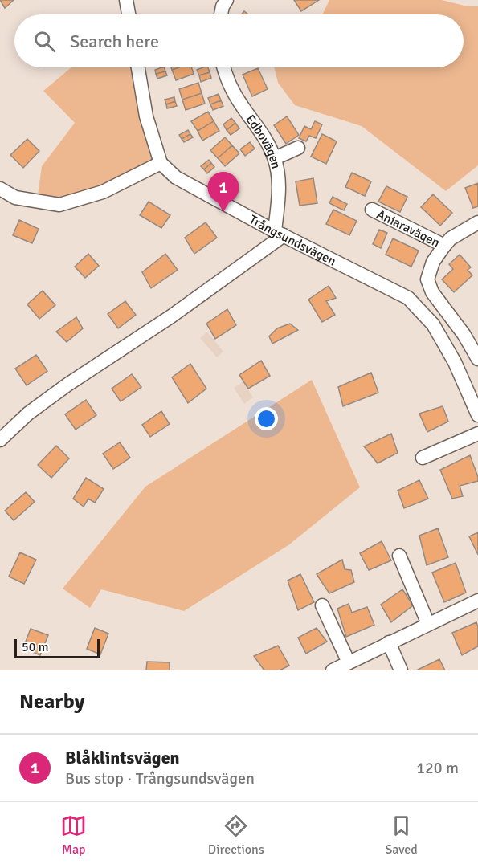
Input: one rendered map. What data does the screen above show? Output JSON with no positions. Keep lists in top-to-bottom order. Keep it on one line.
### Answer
{"streets":{"street":["Edbovägen","Aniaravägen","Trångsundsvägen"]},"crossings":[["Edbovägen","Trångsundsvägen"]],"scale_bar":"50 m","page":{"search":"Search here","pins":"1","scale":"50 m","heading":"Nearby","list":[{"mark":"1","name":"Blåklintsvägen","note":"Bus stop · Trångsundsvägen","value":"120 m"}],"nav":["Map","Directions","Saved"]}}
